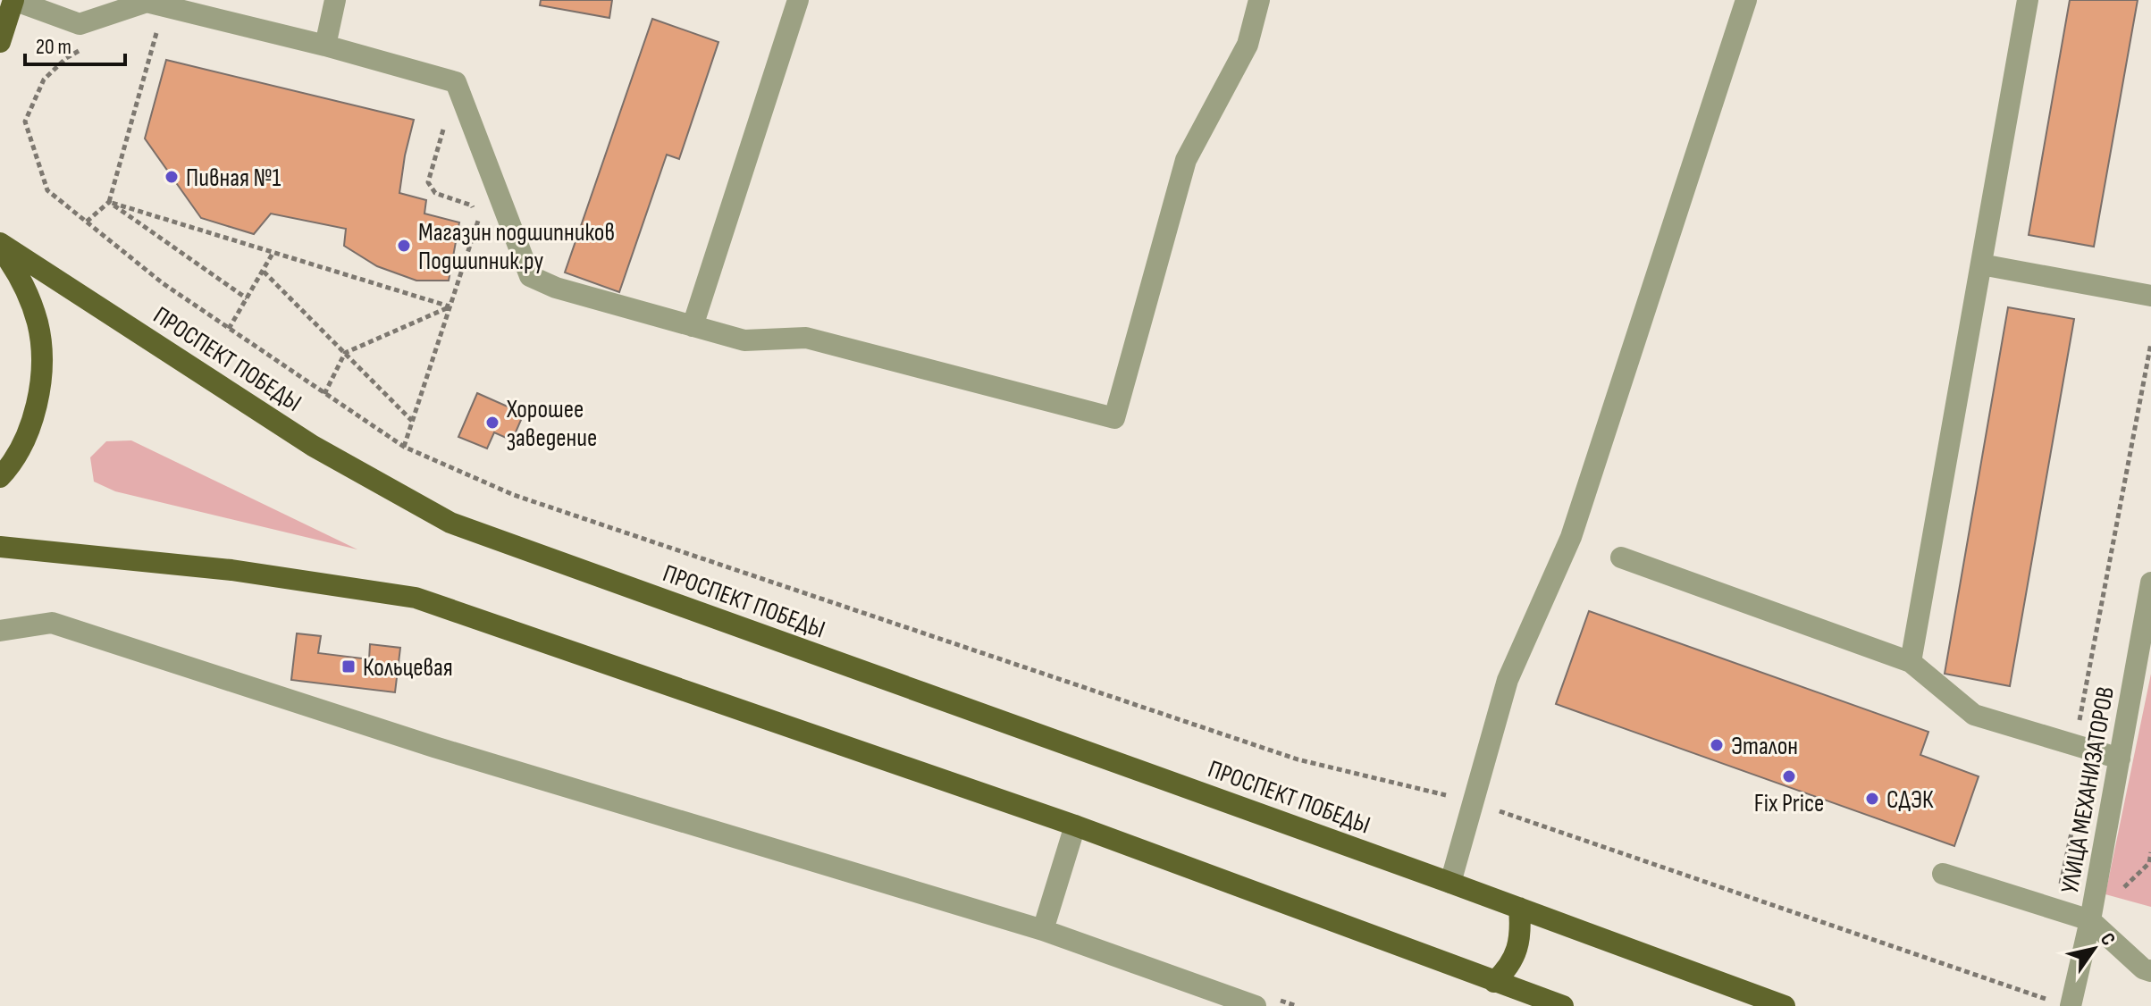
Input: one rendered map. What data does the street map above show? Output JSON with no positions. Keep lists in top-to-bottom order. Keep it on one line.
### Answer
{"streets":{"main road":["ПРОСПЕКТ ПОБЕДЫ"],"street":["УЛИЦА МЕХАНИЗАТОРОВ"]},"places":{"other":["Пивная №1","Магазин подшипников Подшипник.ру","Хорошее заведение","Эталон","Fix Price","СДЭК"],"transit":["Кольцевая"]},"scale_bar":"20 m","north":"top right"}
